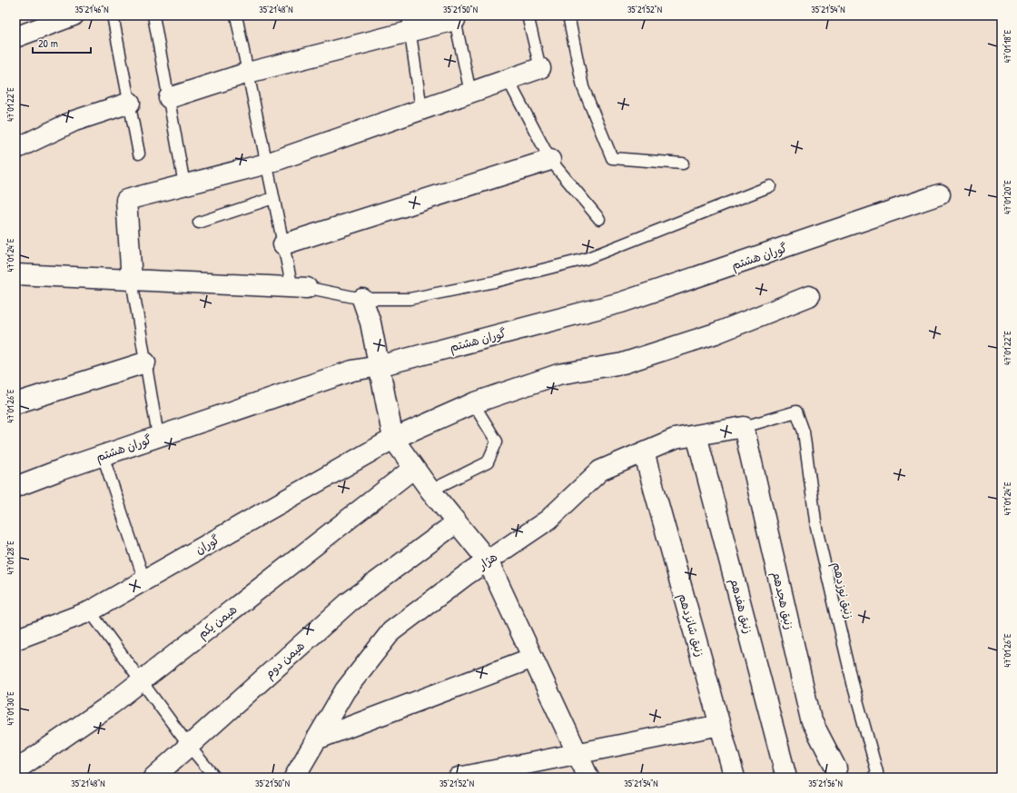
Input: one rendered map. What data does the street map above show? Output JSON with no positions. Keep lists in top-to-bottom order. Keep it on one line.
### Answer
{"streets":{"street":["گوران هشتم","گوران","هژار","زنبق هجدهم","زنبق هفدهم","هیمن یکم","زنبق شانزدهم","هیمن دوم"],"lane":["زنبق نوزدهم"]},"crossings":[["هژار","زنبق نوزدهم"],["هژار","زنبق هجدهم"],["هژار","زنبق هفدهم"],["هژار","زنبق شانزدهم"],["زنبق نوزدهم","زنبق هجدهم"]],"scale_bar":"20 m","coordinates":["35°21'46\"N","35°21'48\"N","35°21'50\"N","35°21'52\"N","35°21'54\"N","47°01'18\"E","47°01'22\"E","47°01'20\"E","47°01'24\"E","47°01'26\"E","47°01'28\"E","47°01'30\"E","35°21'56\"N"]}
